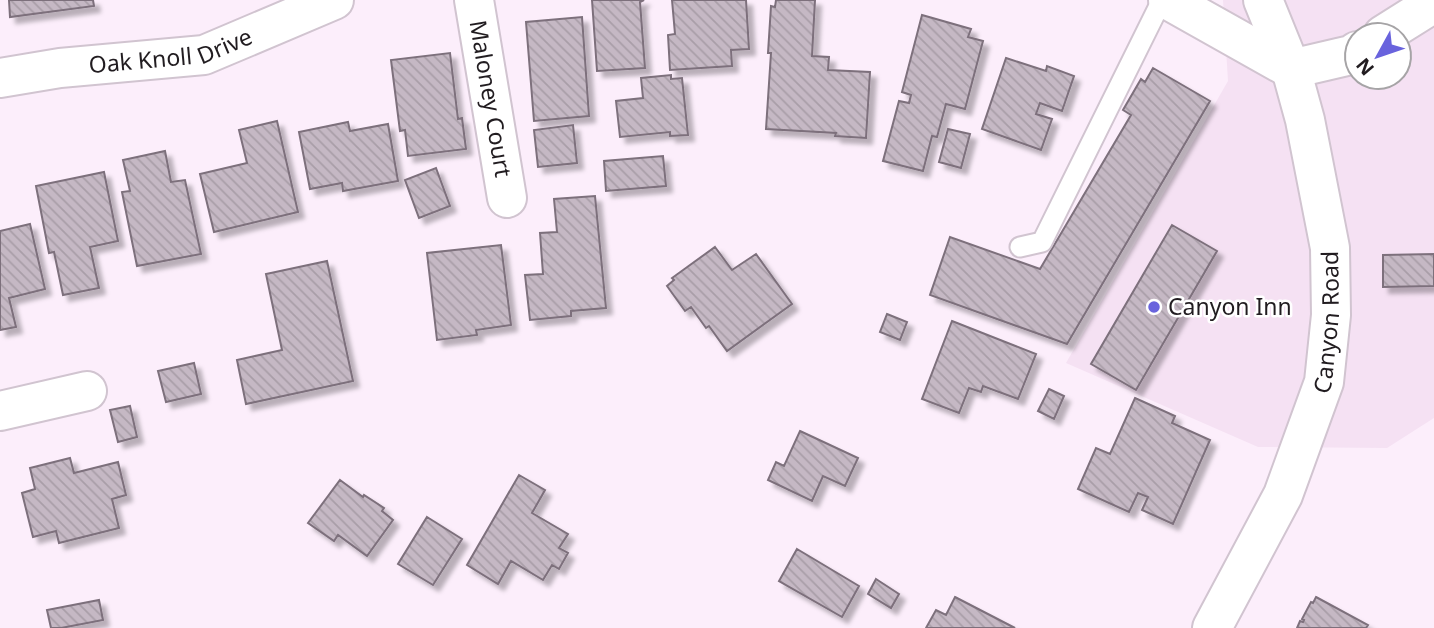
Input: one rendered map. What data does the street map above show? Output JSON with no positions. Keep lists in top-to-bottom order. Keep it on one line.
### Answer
{"streets":{"street":["Oak Knoll Drive","Maloney Court","Canyon Road"]},"places":["Canyon Inn"],"north":"bottom left"}
